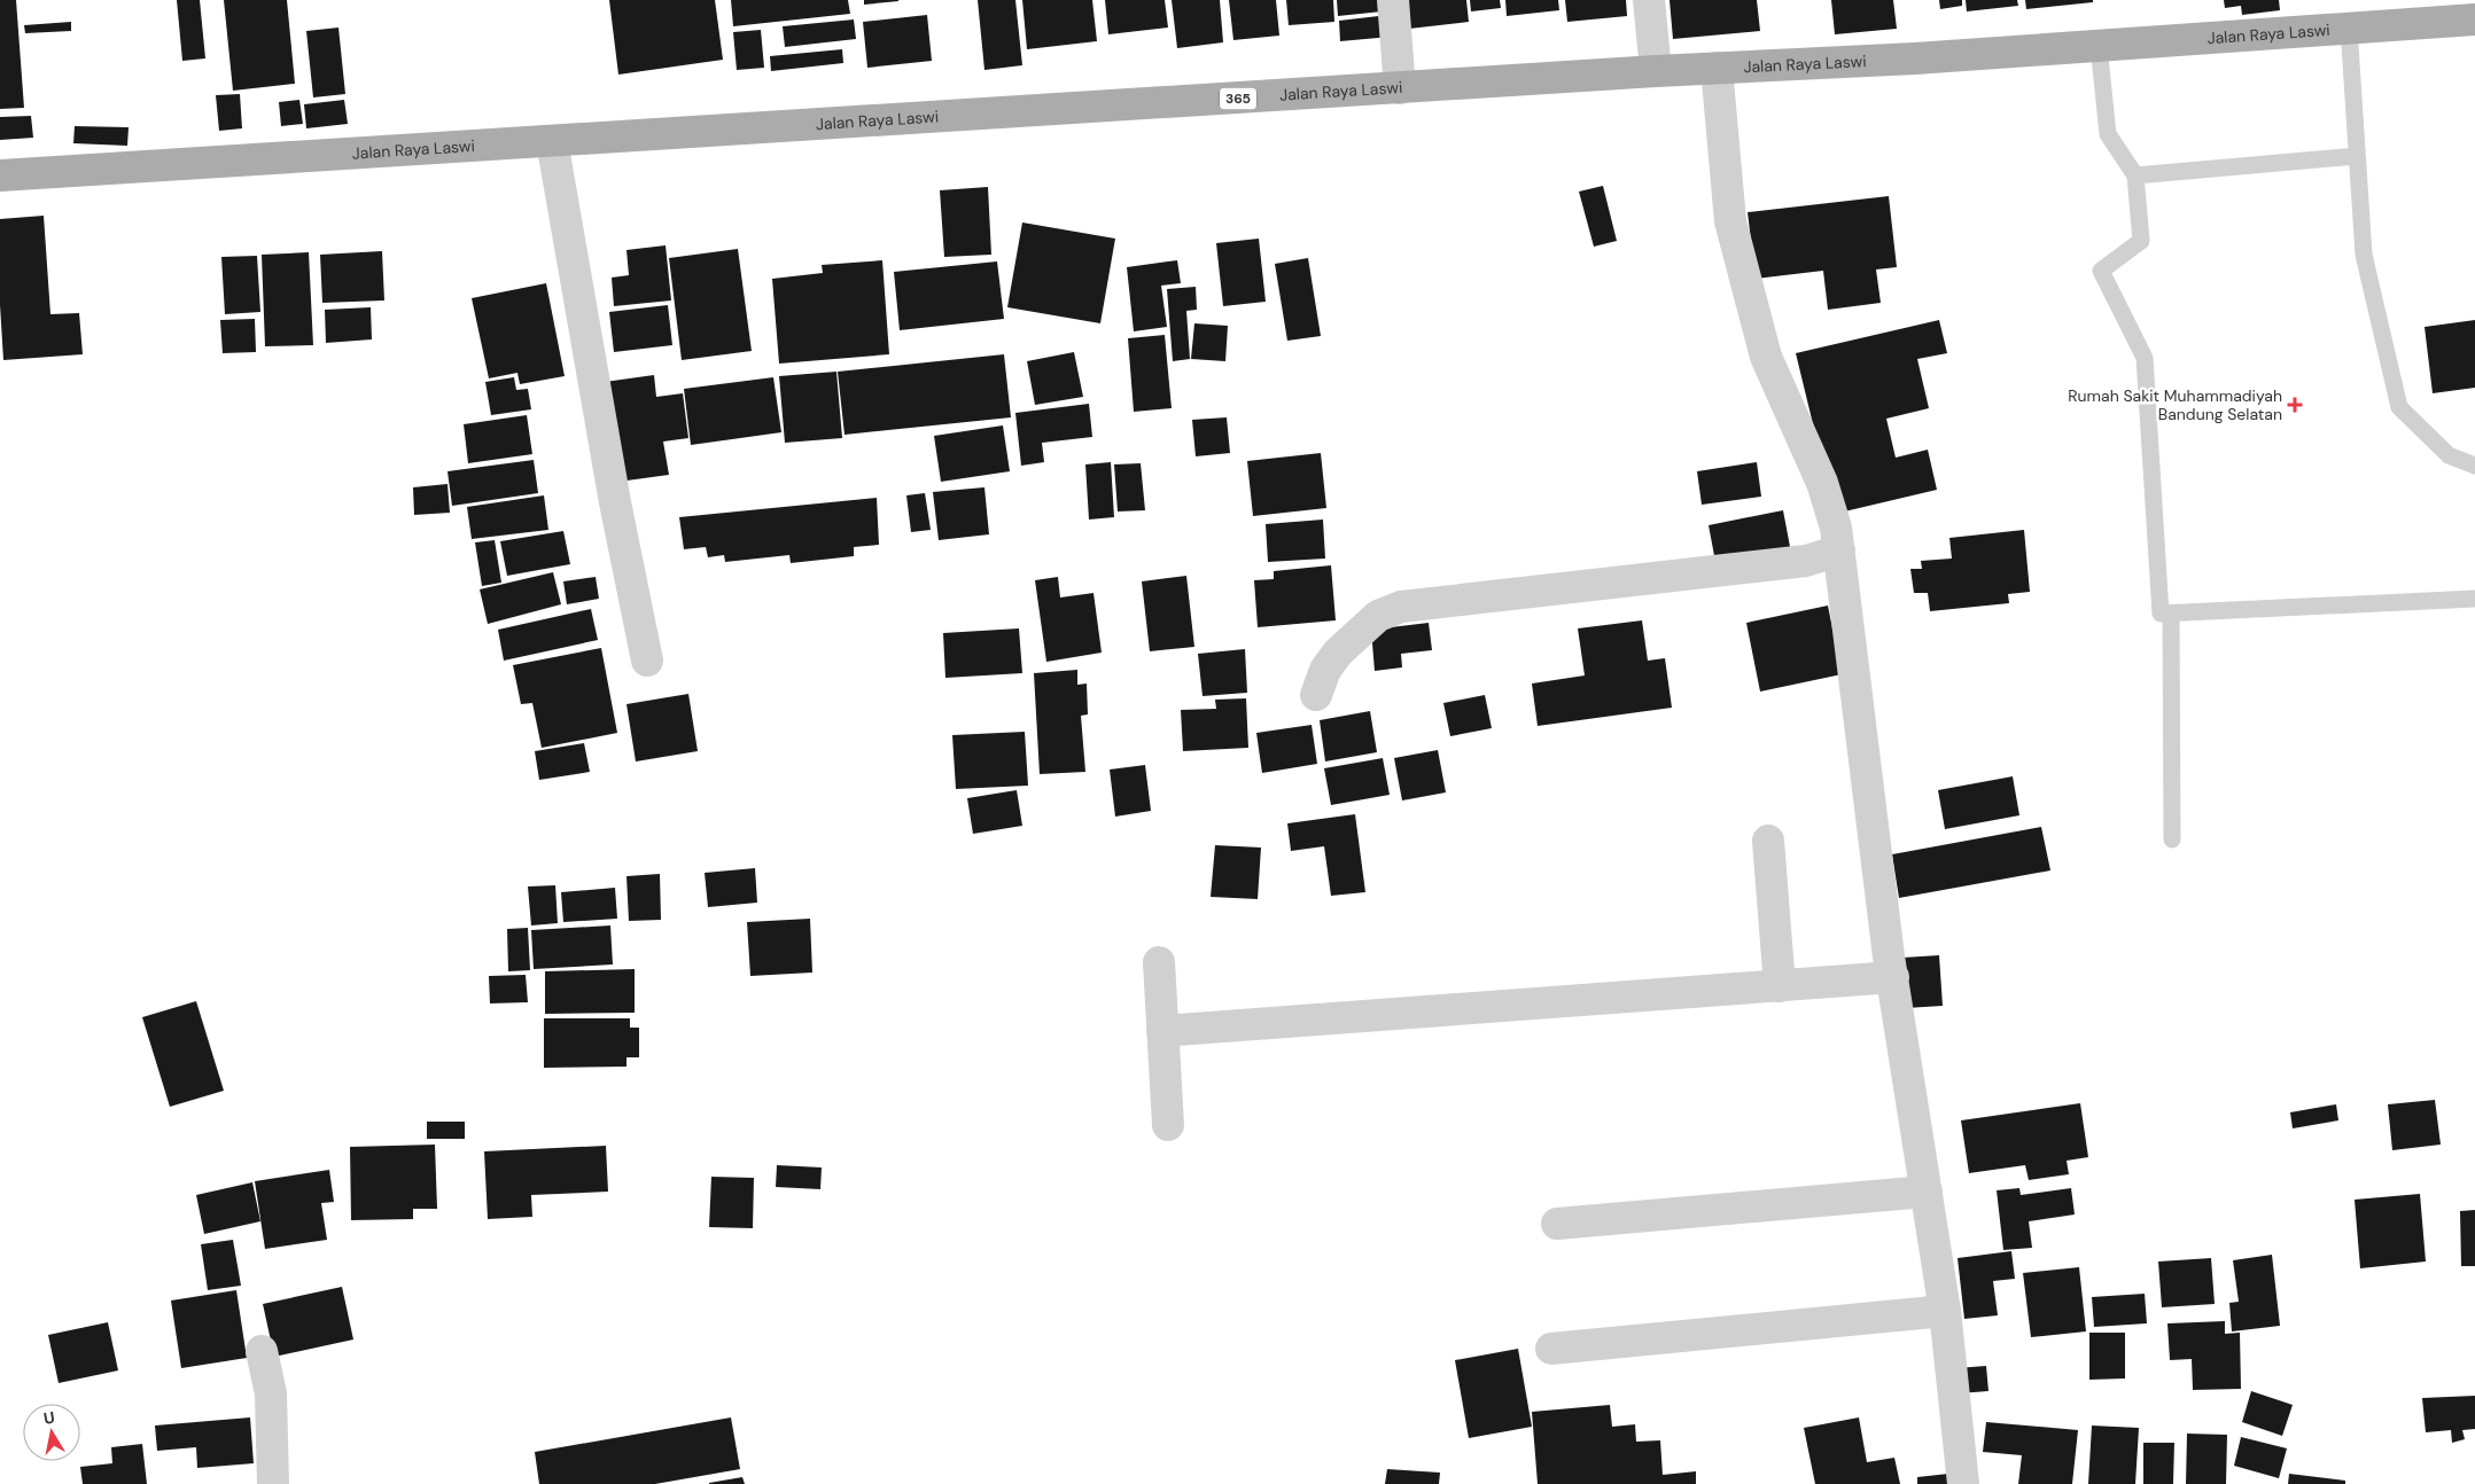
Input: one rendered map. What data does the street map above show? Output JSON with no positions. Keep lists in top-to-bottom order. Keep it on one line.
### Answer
{"streets":{"main road":["Jalan Raya Laswi","365"]},"places":{"health":["Rumah Sakit Muhammadiyah Bandung Selatan"]},"north":"top"}
